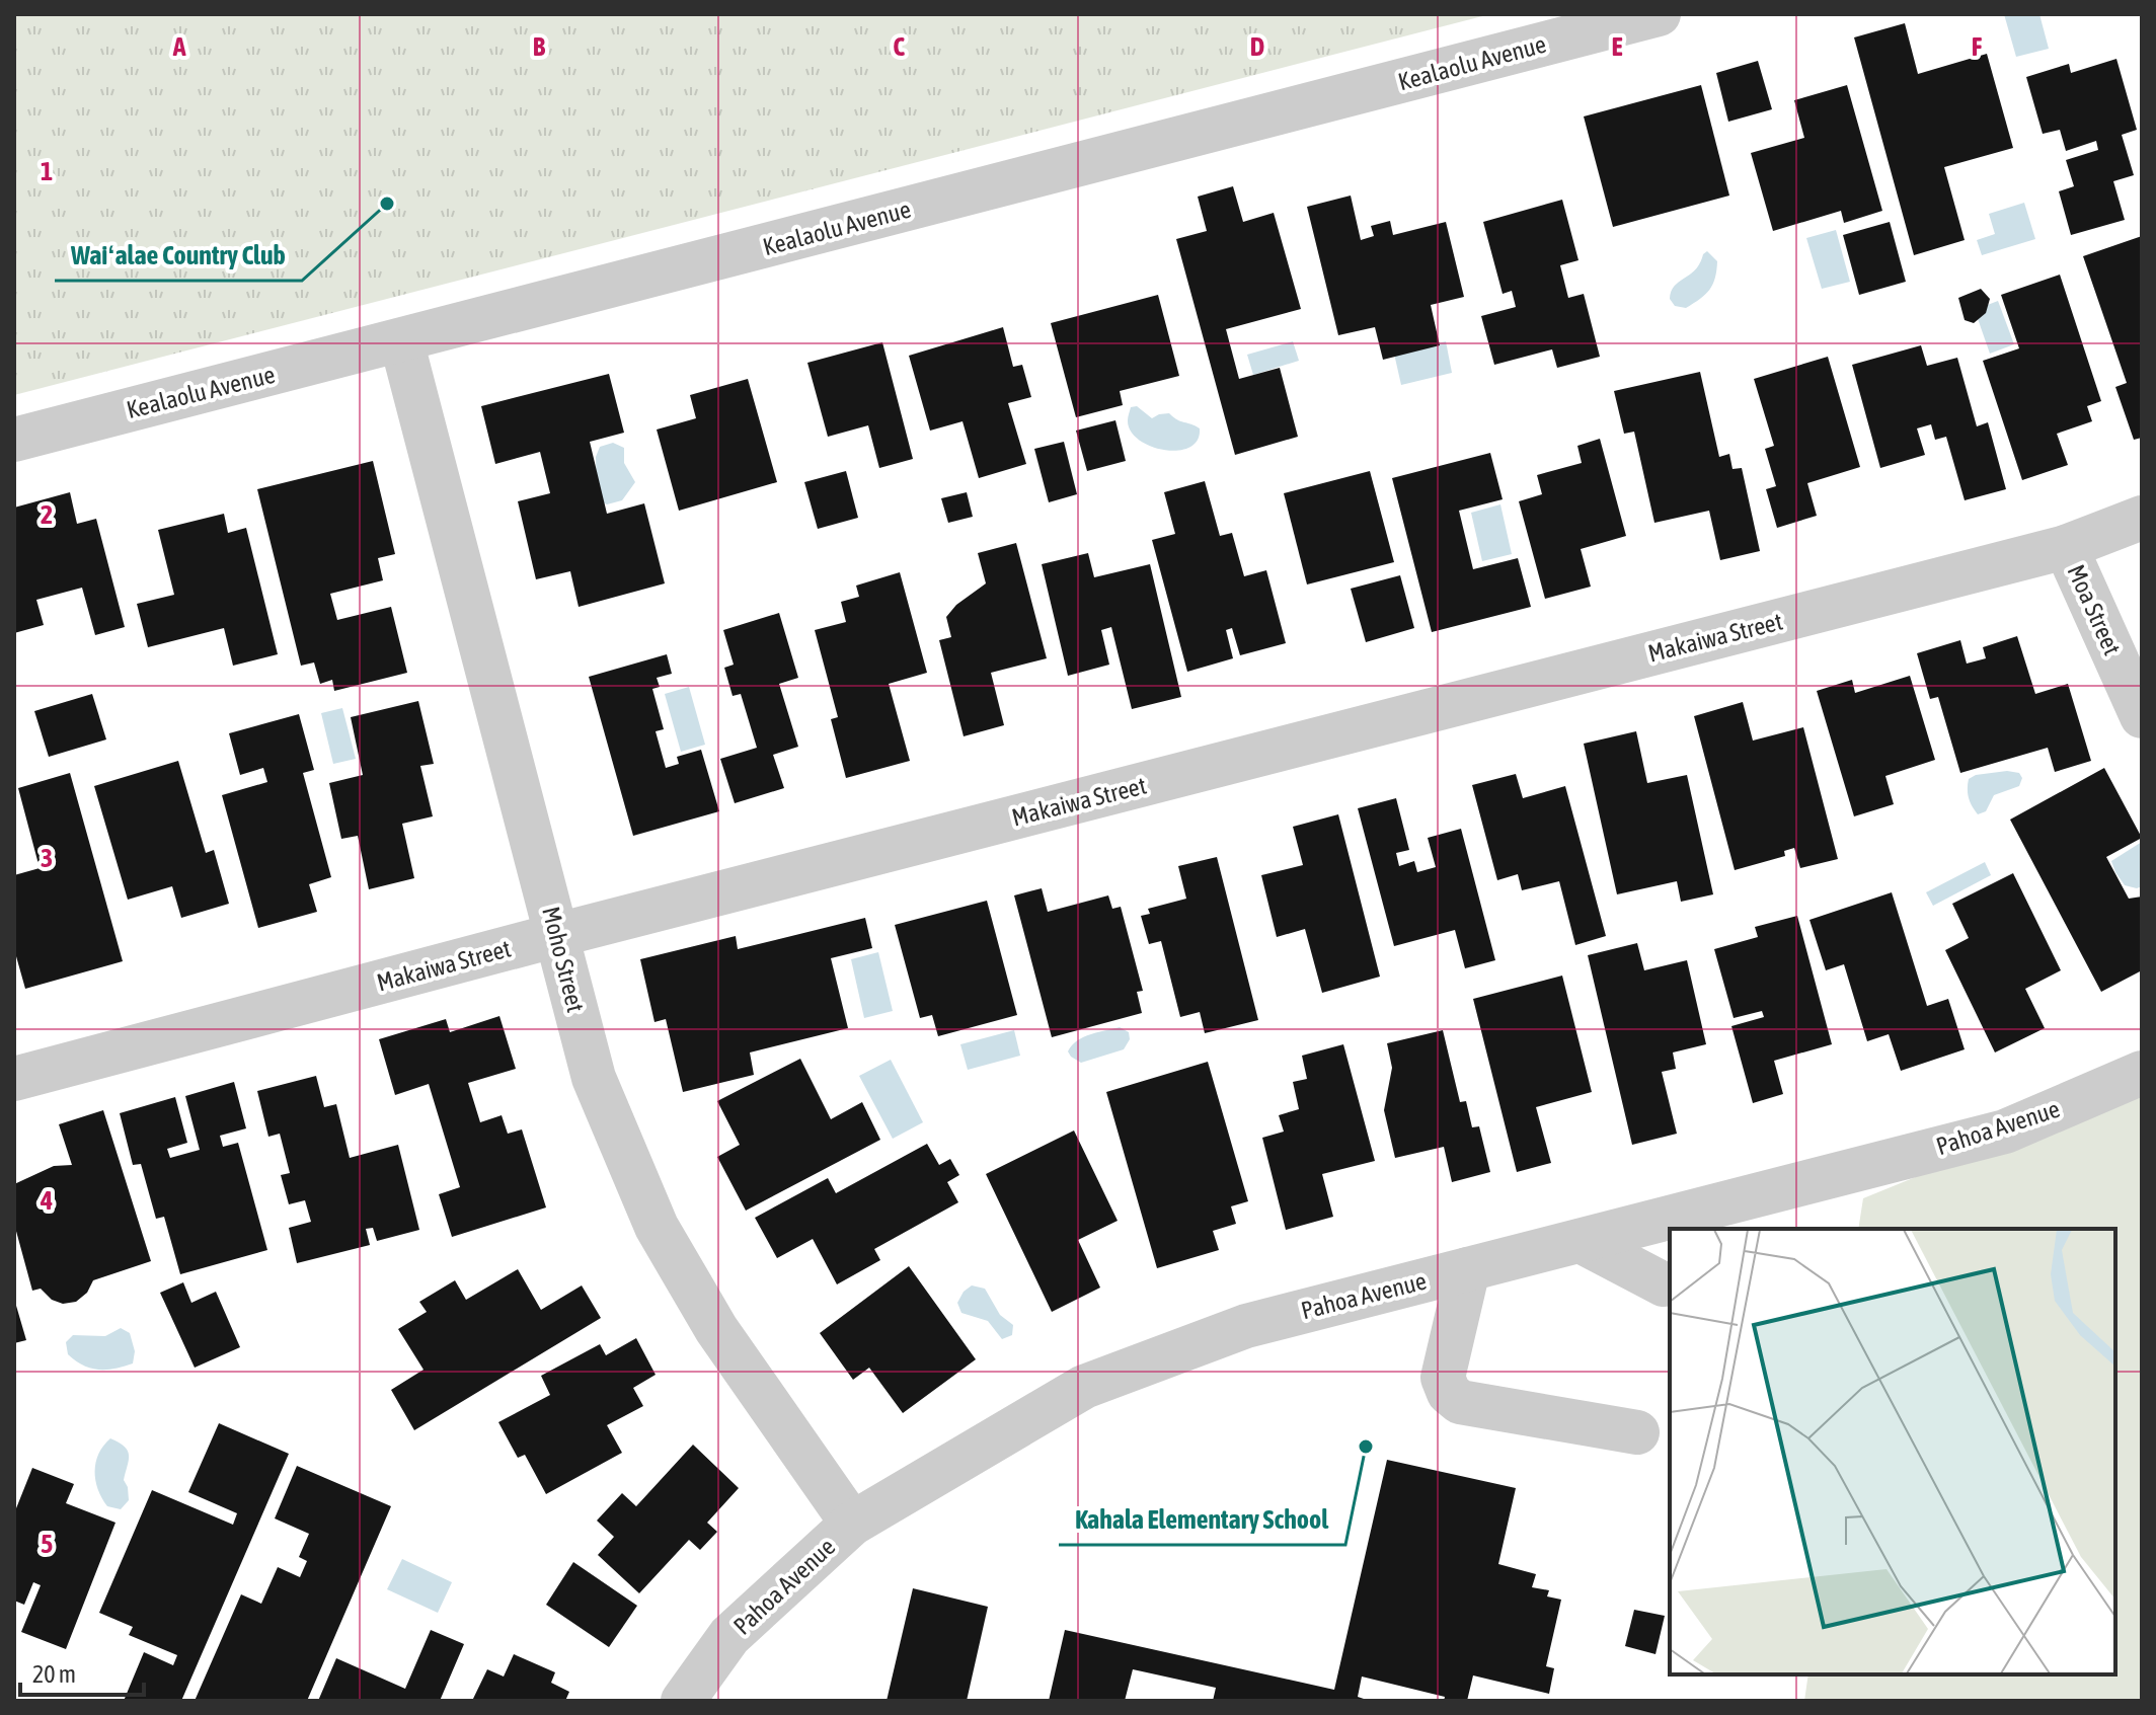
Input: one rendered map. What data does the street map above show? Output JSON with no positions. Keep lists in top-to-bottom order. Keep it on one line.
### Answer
{"streets":{"street":["Kealaolu Avenue","Moa Street","Makaiwa Street","Moho Street","Pahoa Avenue"]},"crossings":[["Kealaolu Avenue","Moho Street"],["Moa Street","Makaiwa Street"],["Makaiwa Street","Moho Street"],["Moho Street","Pahoa Avenue"]],"places":["Waiʻalae Country Club","Kahala Elementary School"],"scale_bar":"20 m","grid":{"columns":["A","B","C","D","E","F"],"rows":["1","2","3","4","5"]}}
